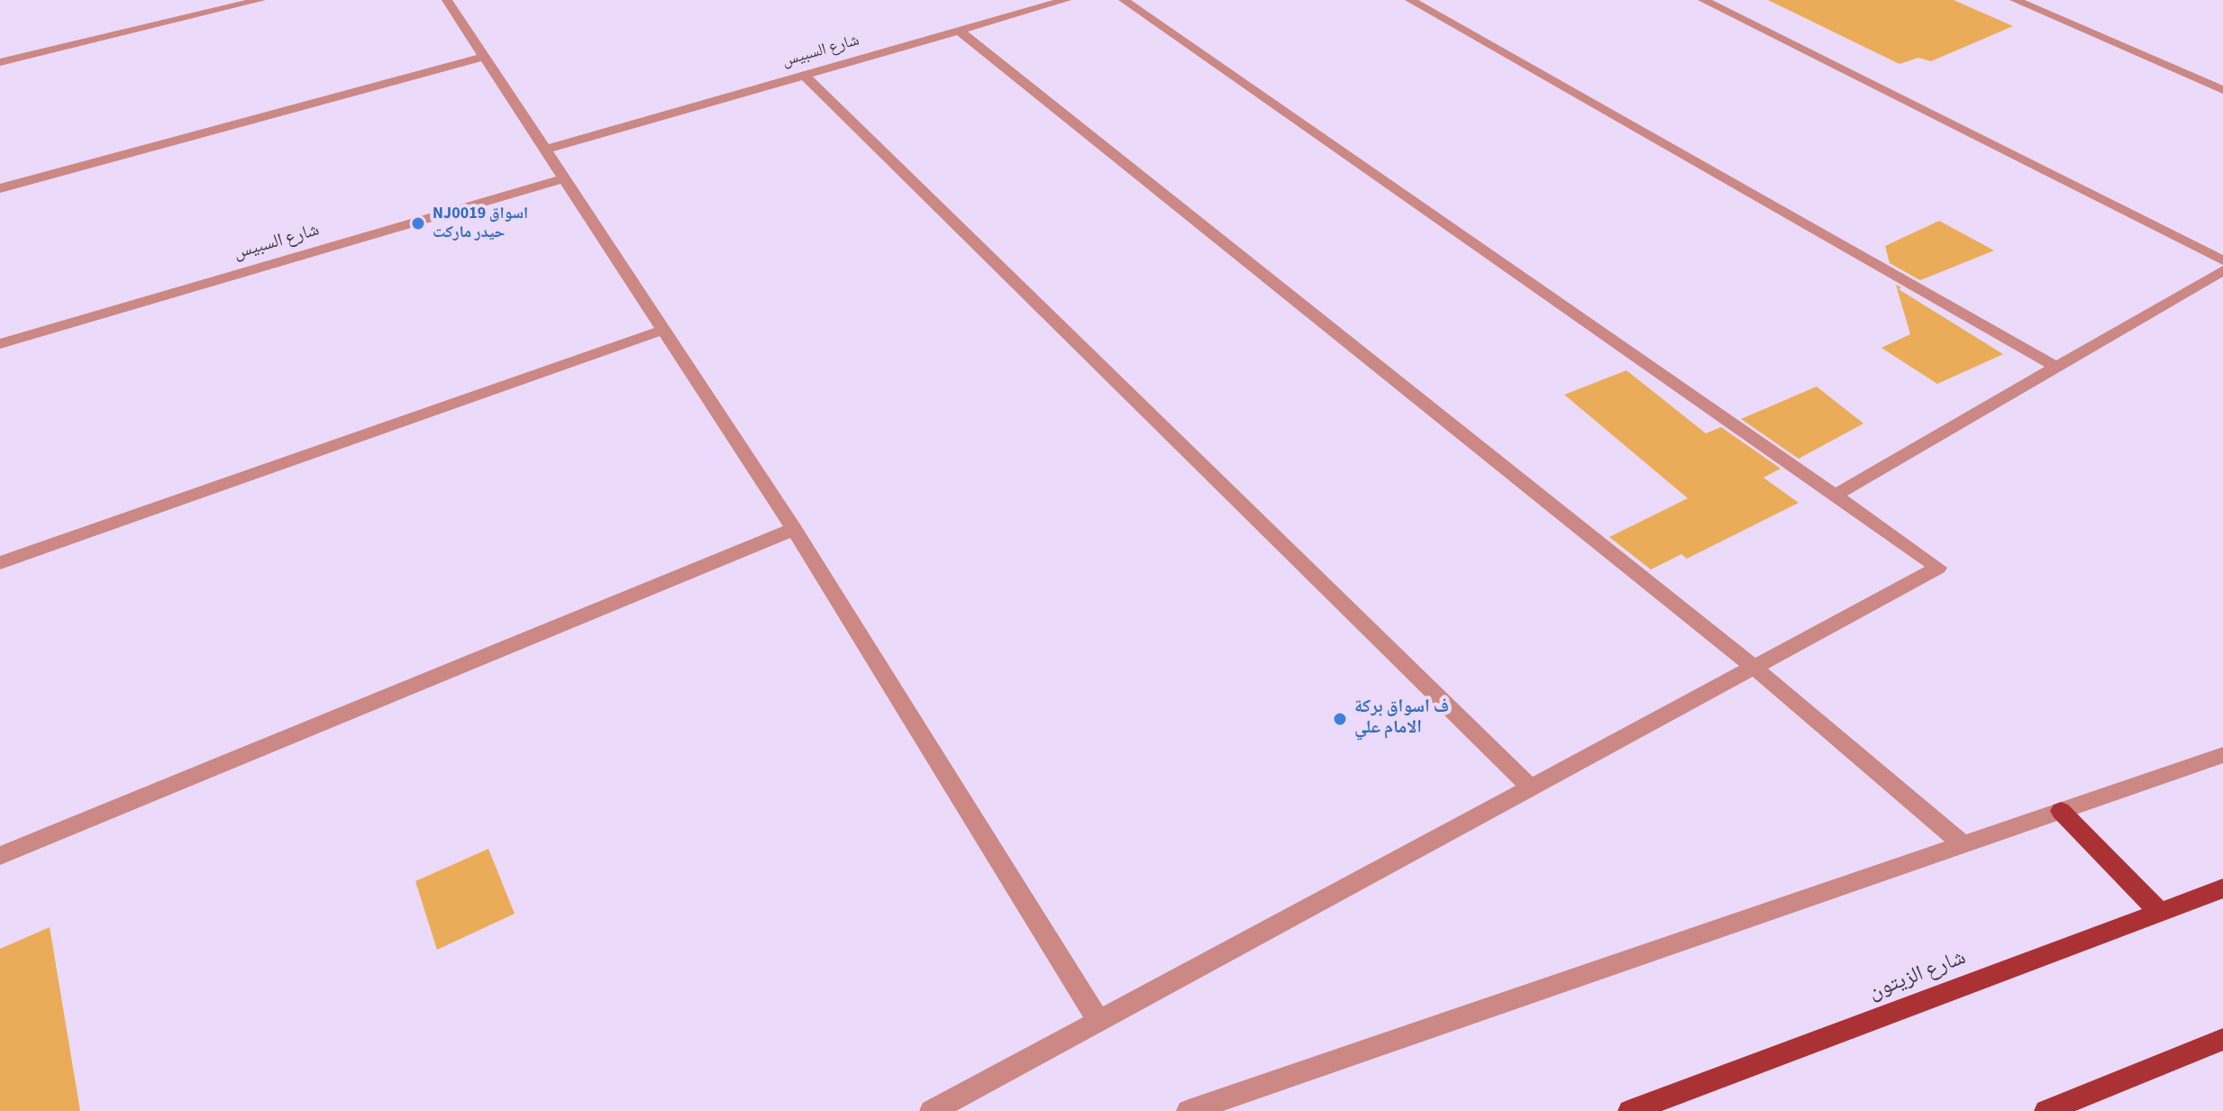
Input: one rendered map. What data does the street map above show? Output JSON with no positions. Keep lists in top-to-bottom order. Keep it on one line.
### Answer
{"streets":{"main road":["شارع الزيتون"],"street":["شارع السبيس"]},"places":["NJ0019 اسواق حيدر ماركت","ف اسواق بركة الامام علي"]}
